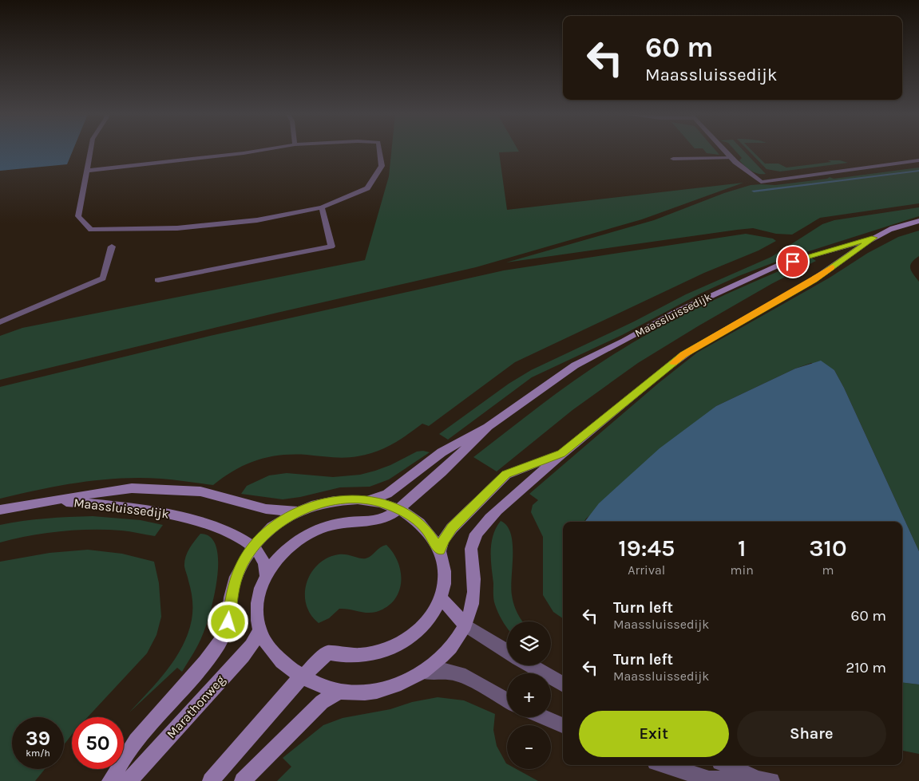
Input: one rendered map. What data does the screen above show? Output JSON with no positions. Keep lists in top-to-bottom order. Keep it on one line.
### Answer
{"streets":{"street":["Maassluissedijk","Marathonweg"]},"crossings":[["Maassluissedijk","Marathonweg"]],"page":{"turn":["60 m","Maassluissedijk"],"eta":["19:45","Arrival","1","min","310","m"],"list":[{"name":"Turn left","note":"Maassluissedijk","value":"60 m"},{"name":"Turn left","note":"Maassluissedijk","value":"210 m"}],"map_buttons":["+","−"],"buttons":["Exit","Share"],"speed":"39 km/h","limit":"50"}}
